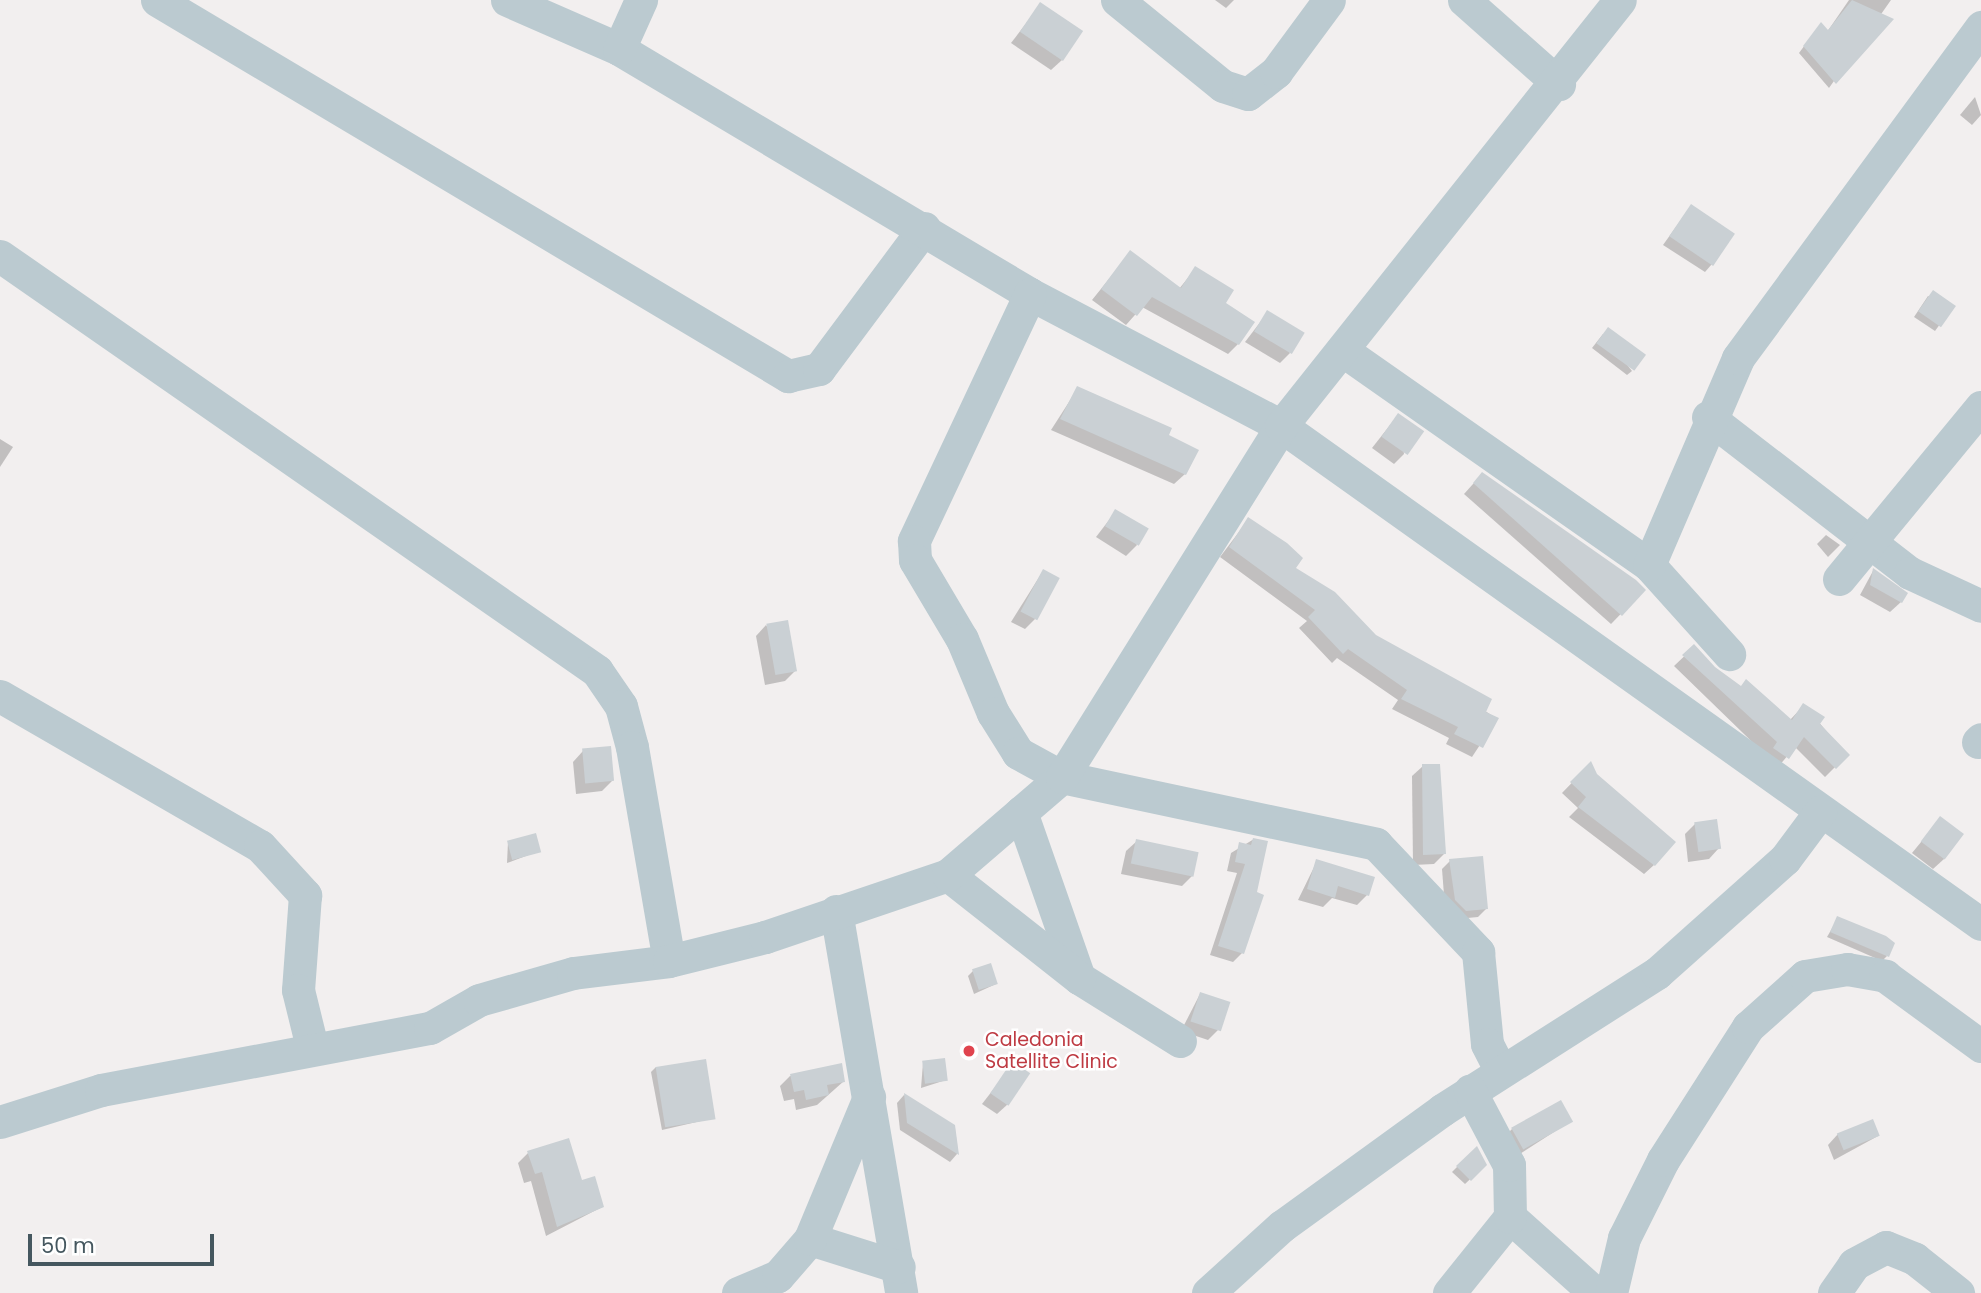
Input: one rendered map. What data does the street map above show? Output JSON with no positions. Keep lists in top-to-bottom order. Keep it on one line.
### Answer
{"places":["Caledonia Satellite Clinic"],"scale_bar":"50 m"}
